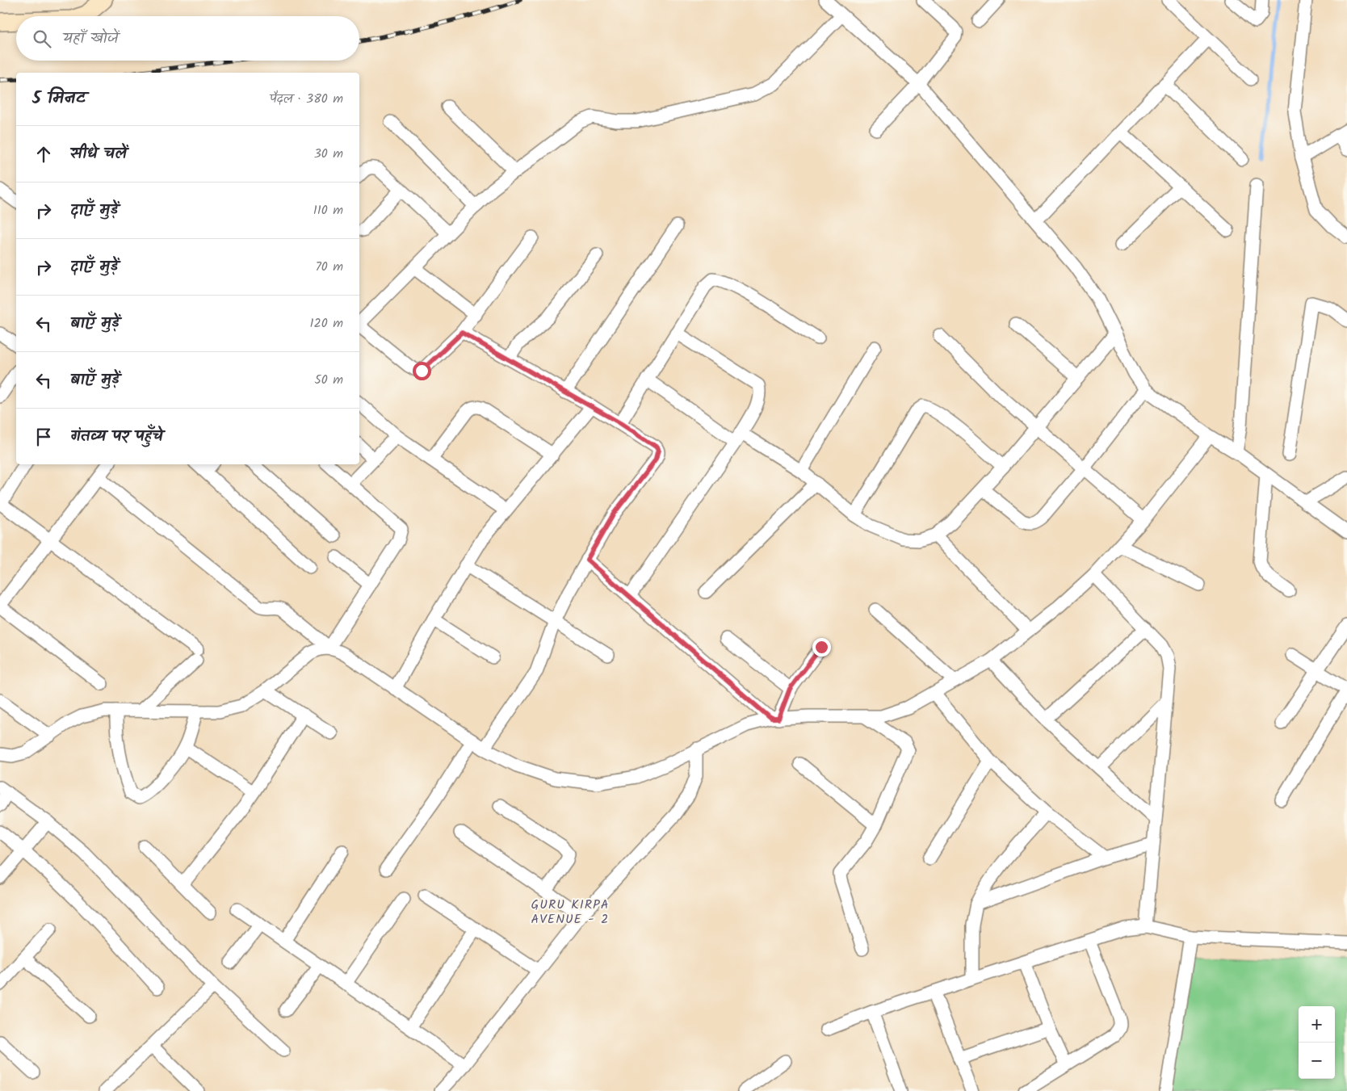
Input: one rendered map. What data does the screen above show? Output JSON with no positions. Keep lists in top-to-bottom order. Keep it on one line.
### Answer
{"districts":["GURU KIRPA AVENUE - 2"],"page":{"search":"यहाँ खोजें","heading":["5 मिनट","पैदल · 380 m"],"list":[["सीधे चलें","30 m"],["दाएँ मुड़ें","110 m"],["दाएँ मुड़ें","70 m"],["बाएँ मुड़ें","120 m"],["बाएँ मुड़ें","50 m"],"गंतव्य पर पहुँचे"],"map_buttons":["+","−"]}}
